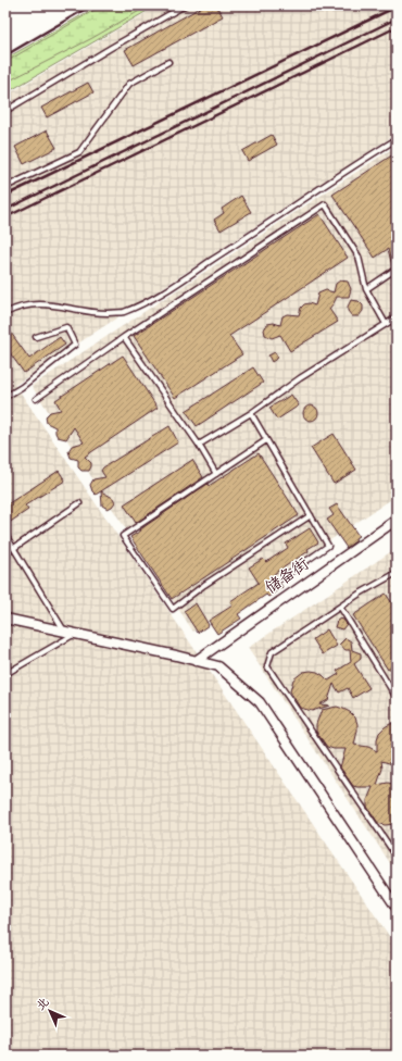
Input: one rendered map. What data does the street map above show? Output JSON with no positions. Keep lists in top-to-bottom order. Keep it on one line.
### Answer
{"streets":{"street":["储备街"]},"north":"top left"}
